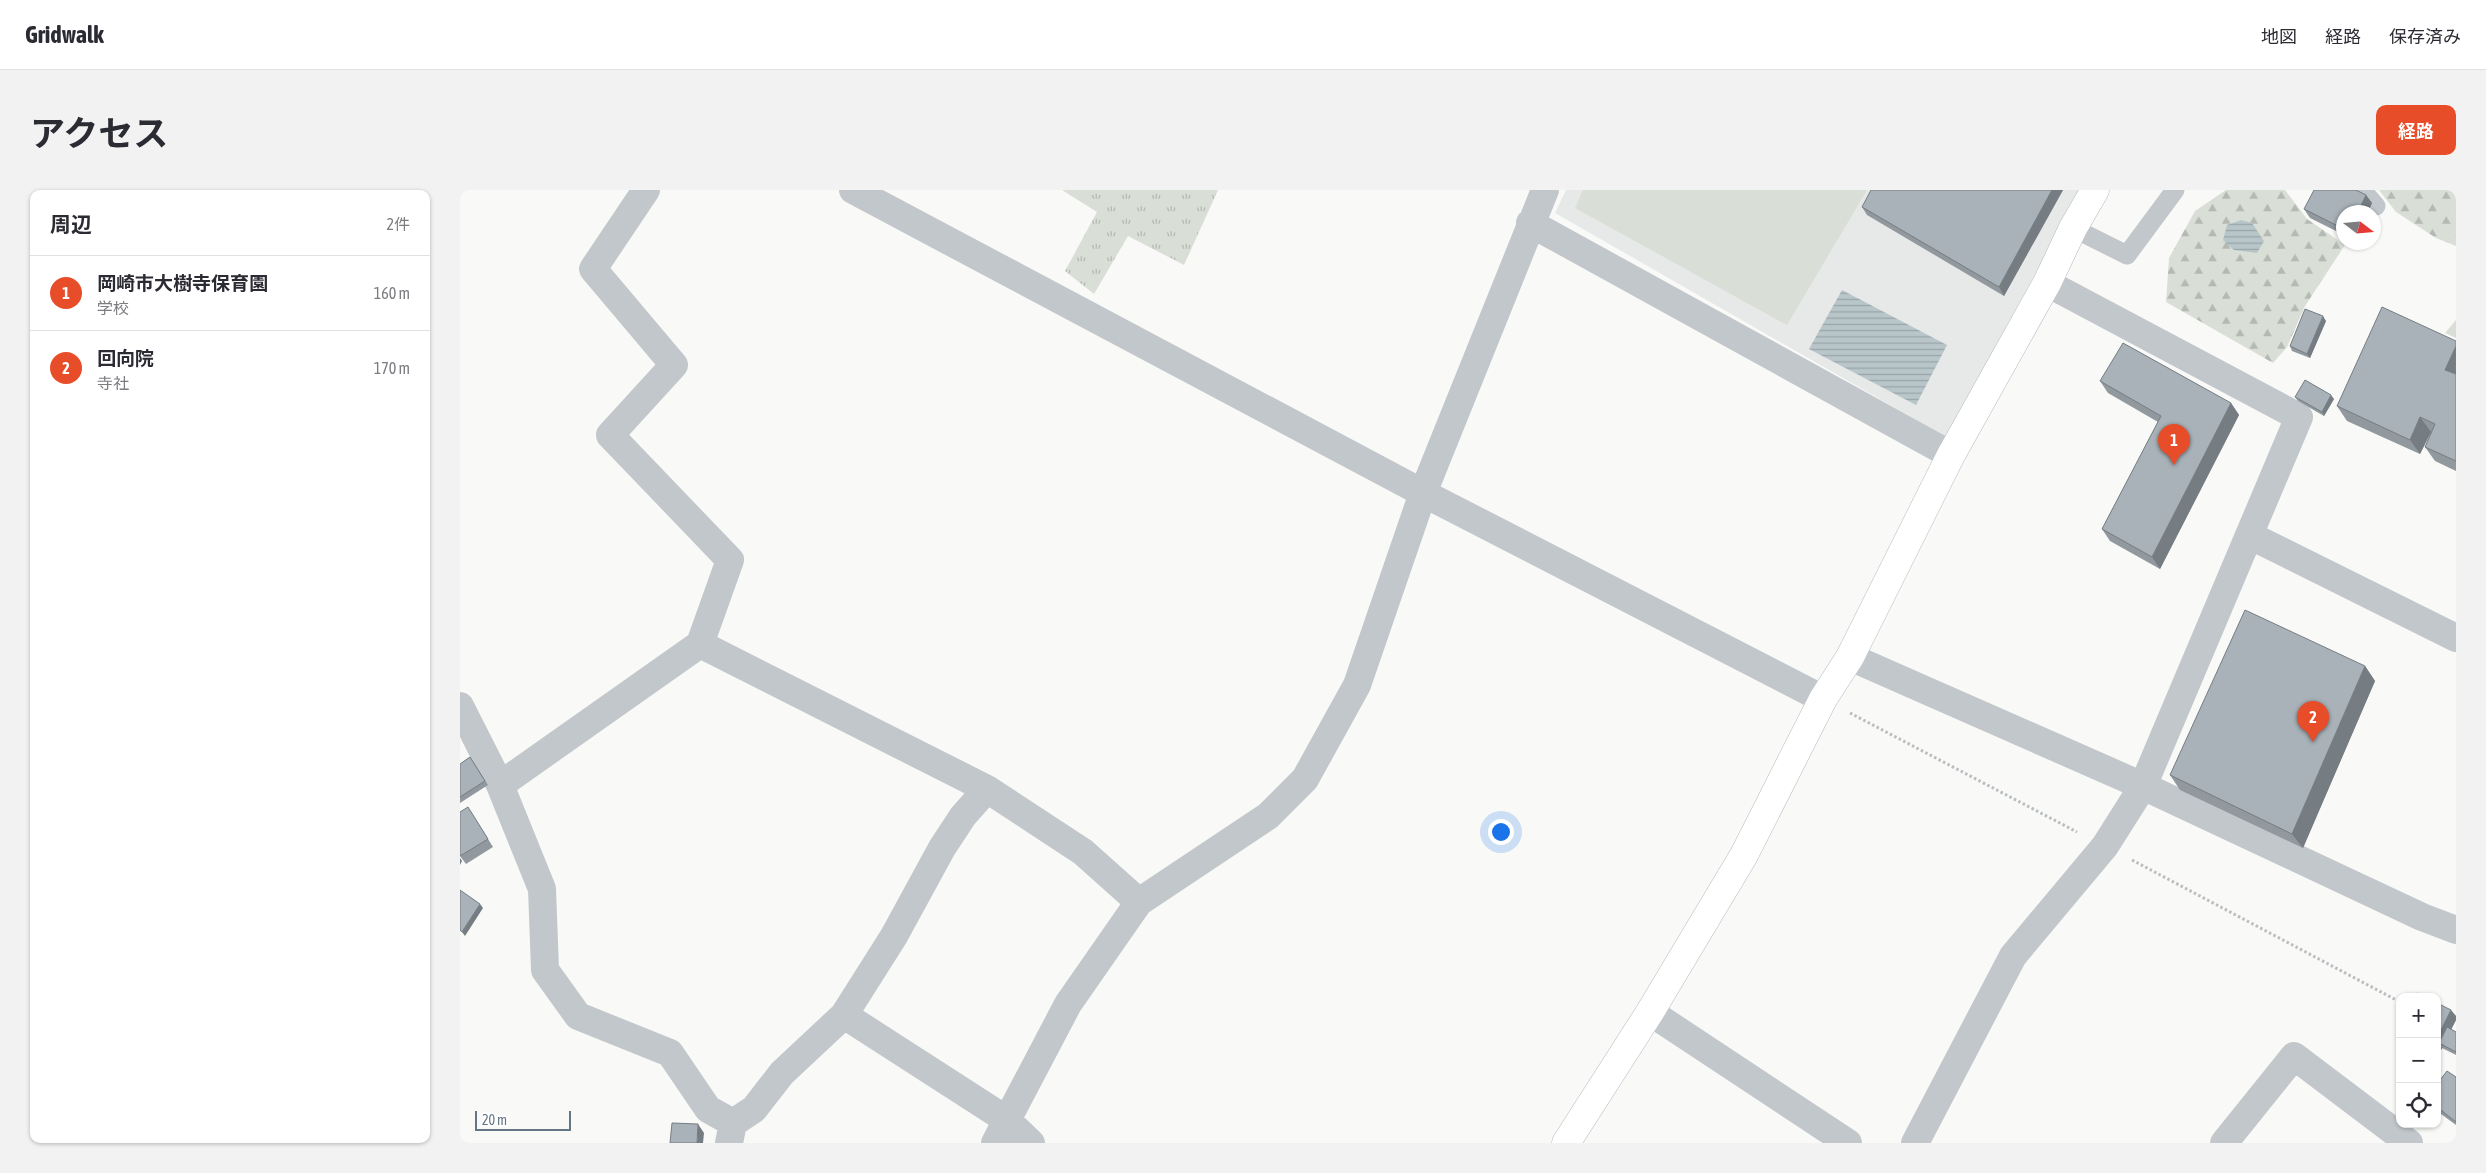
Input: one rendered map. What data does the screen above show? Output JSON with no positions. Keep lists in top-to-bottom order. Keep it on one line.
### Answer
{"scale_bar":"20 m","north":"right","page":{"header":"Gridwalk","nav":["地図","経路","保存済み"],"title":"アクセス","buttons":"経路","heading":["周辺","2件"],"list":[{"mark":"1","name":"岡崎市大樹寺保育園","note":"学校","value":"160 m"},{"mark":"2","name":"回向院","note":"寺社","value":"170 m"}],"pins":["1","2"],"map_buttons":["+","−"],"scale":"20 m"}}
